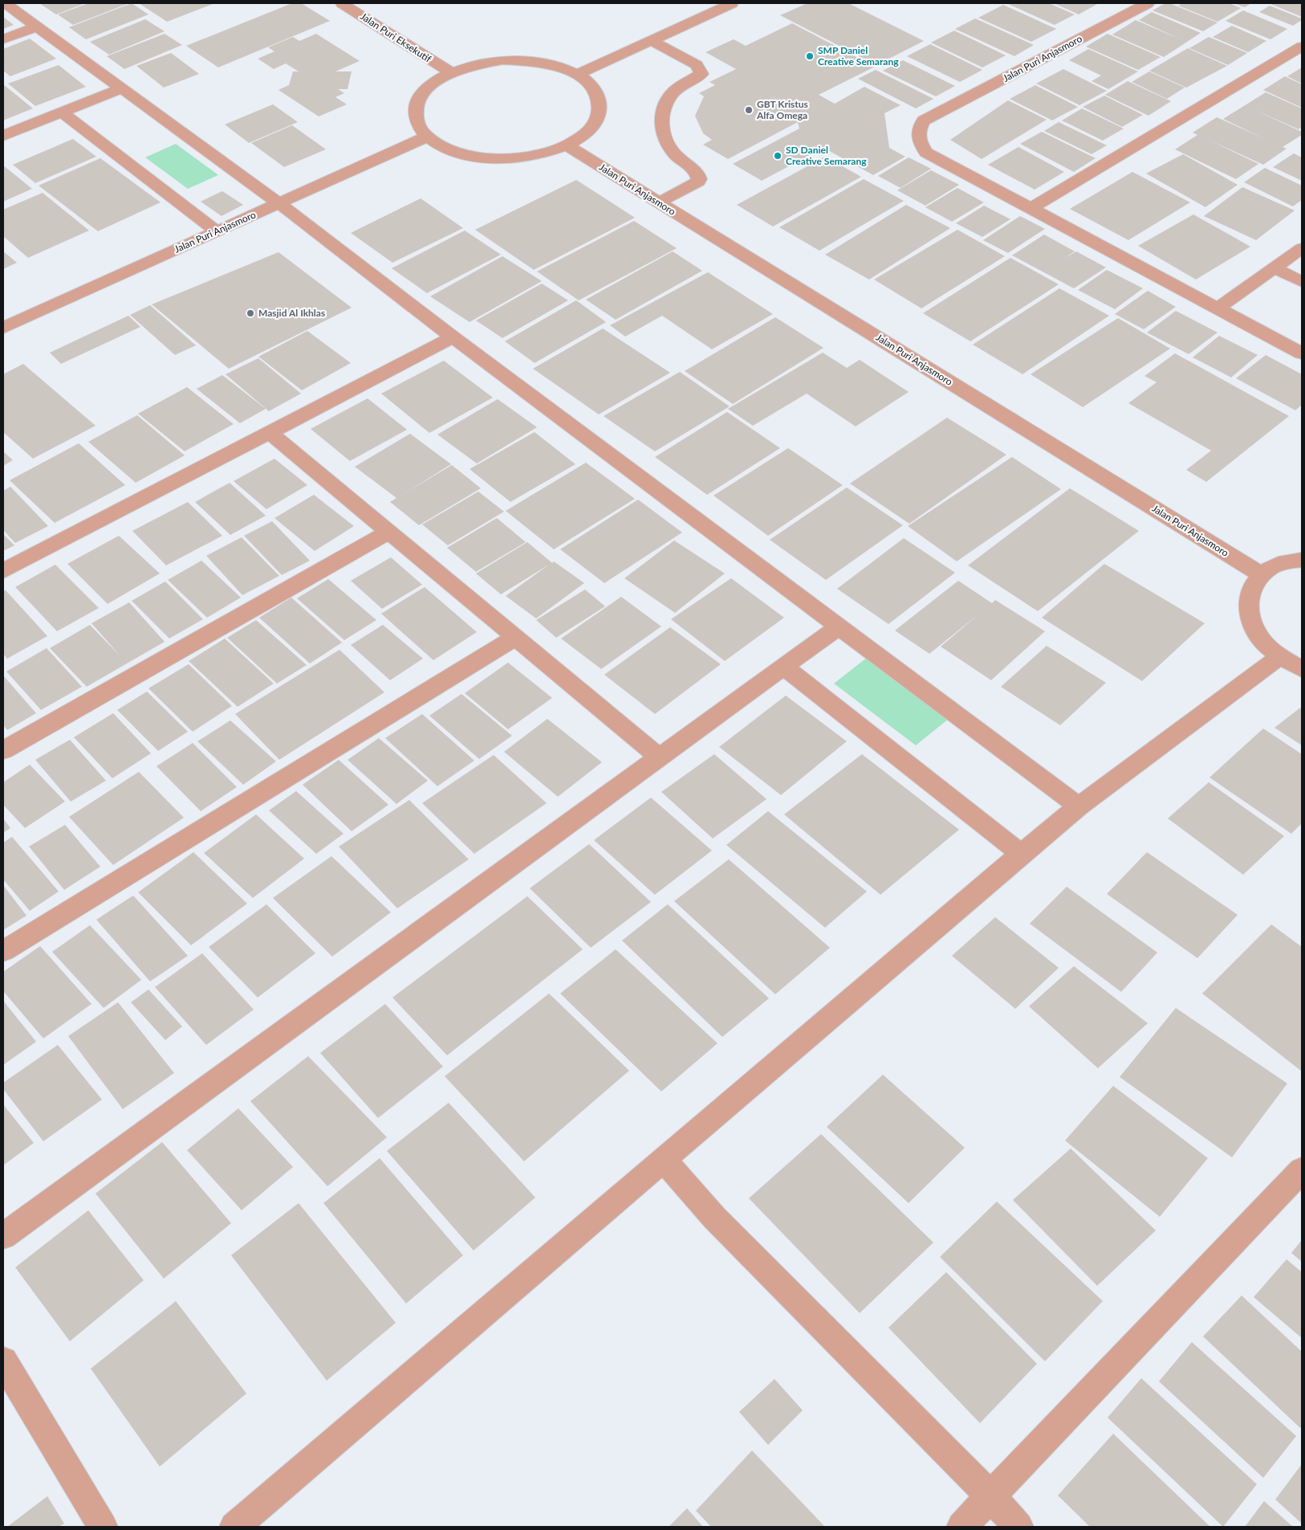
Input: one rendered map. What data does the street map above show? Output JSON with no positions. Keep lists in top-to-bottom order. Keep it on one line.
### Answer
{"streets":{"street":["Jalan Puri Eksekutif","Jalan Puri Anjasmoro"]},"places":["SMP Daniel Creative Semarang","GBT Kristus Alfa Omega","SD Daniel Creative Semarang","Masjid Al Ikhlas"]}
